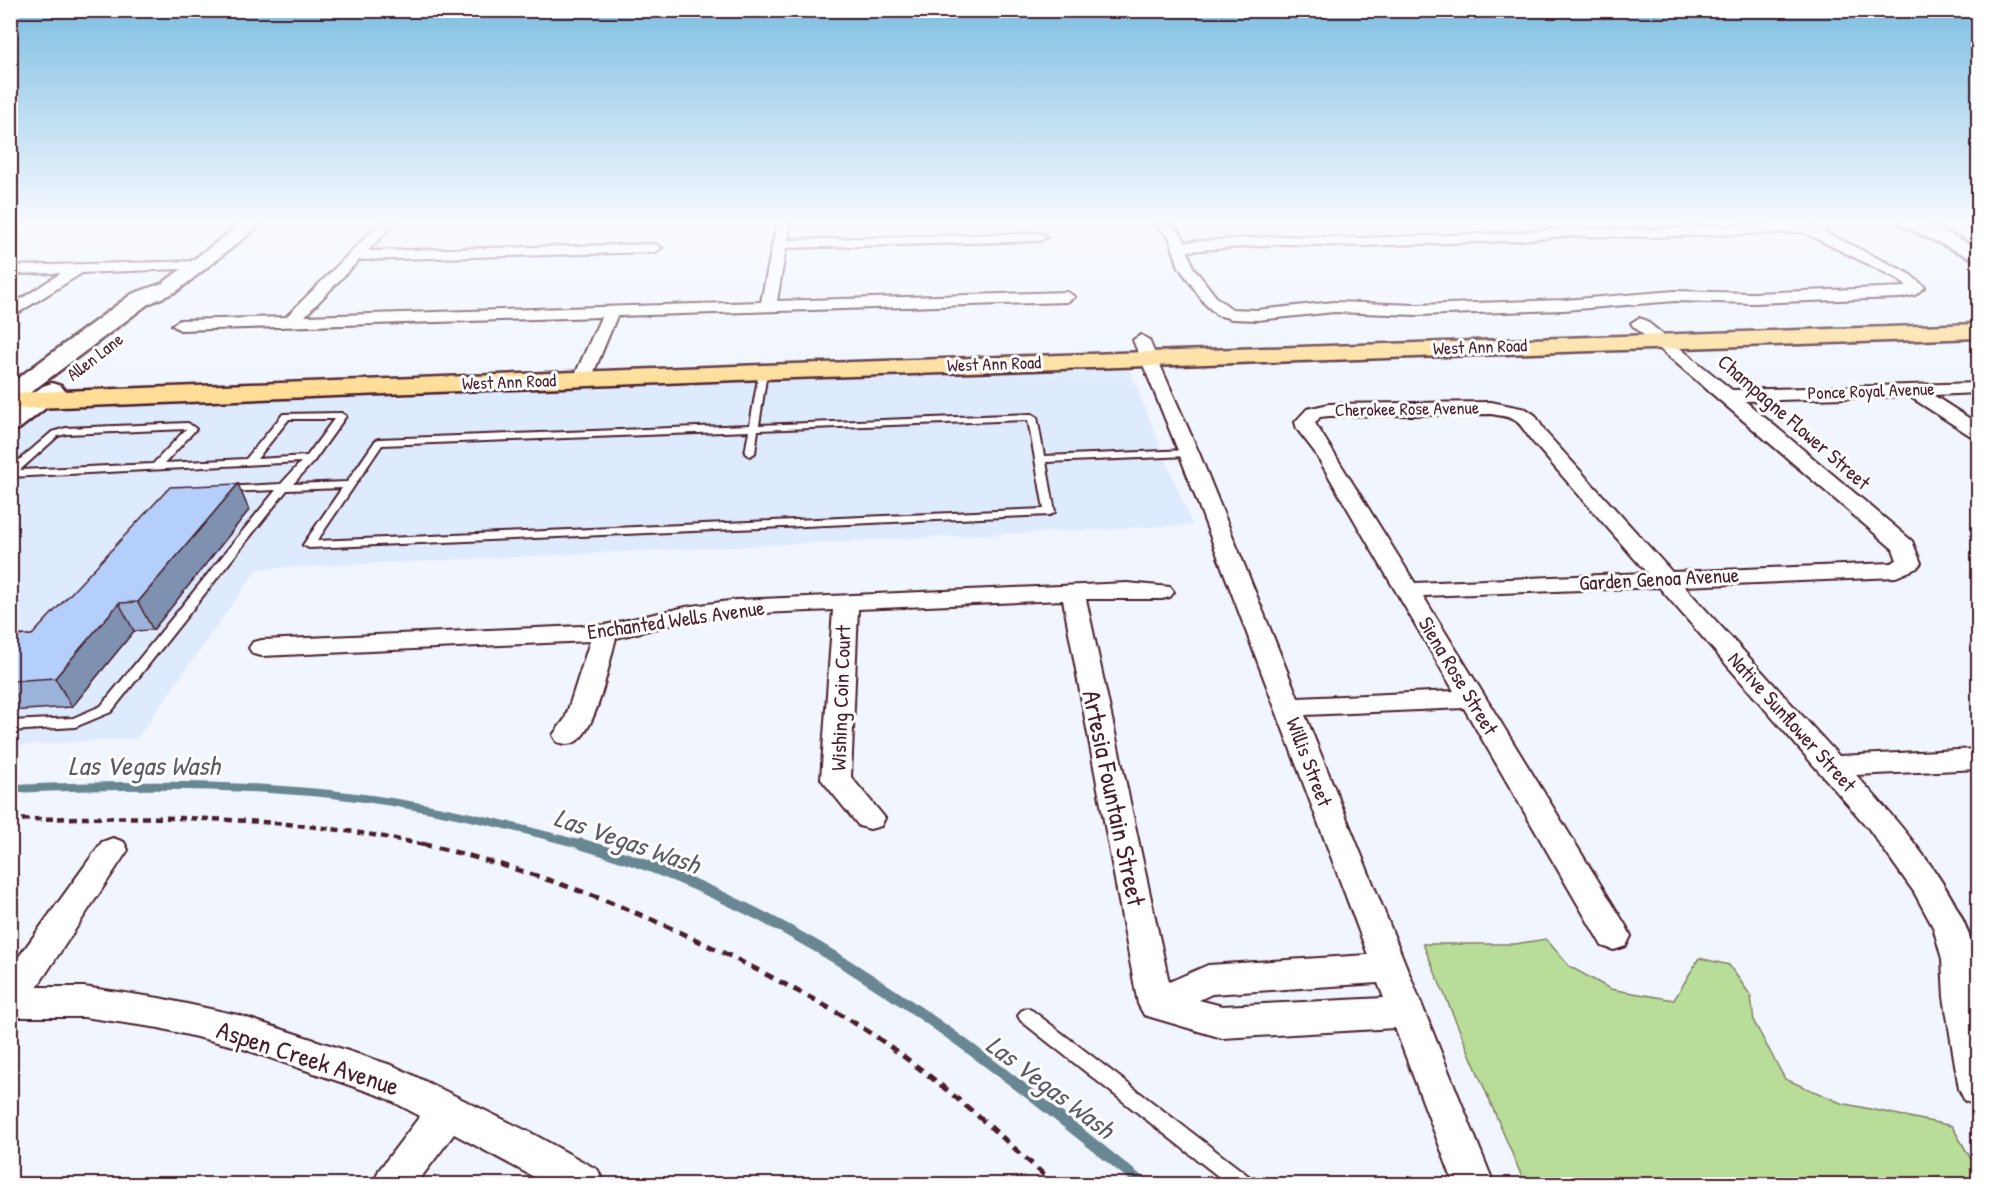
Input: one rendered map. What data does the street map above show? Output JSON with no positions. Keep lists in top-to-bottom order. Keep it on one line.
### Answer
{"streets":{"main road":["West Ann Road","Allen Lane"],"street":["Ponce Royal Avenue","Cherokee Rose Avenue","Champagne Flower Street","Garden Genoa Avenue","Enchanted Wells Avenue","Siena Rose Street","Wishing Coin Court","Native Sunflower Street","Willis Street","Artesia Fountain Street","Aspen Creek Avenue"]},"crossings":[["West Ann Road","Allen Lane"],["West Ann Road","Champagne Flower Street"],["West Ann Road","Willis Street"],["Ponce Royal Avenue","Champagne Flower Street"],["Cherokee Rose Avenue","Siena Rose Street"],["Cherokee Rose Avenue","Native Sunflower Street"],["Champagne Flower Street","Garden Genoa Avenue"],["Garden Genoa Avenue","Siena Rose Street"],["Garden Genoa Avenue","Native Sunflower Street"],["Enchanted Wells Avenue","Wishing Coin Court"],["Enchanted Wells Avenue","Artesia Fountain Street"]],"water":["Las Vegas Wash"]}
